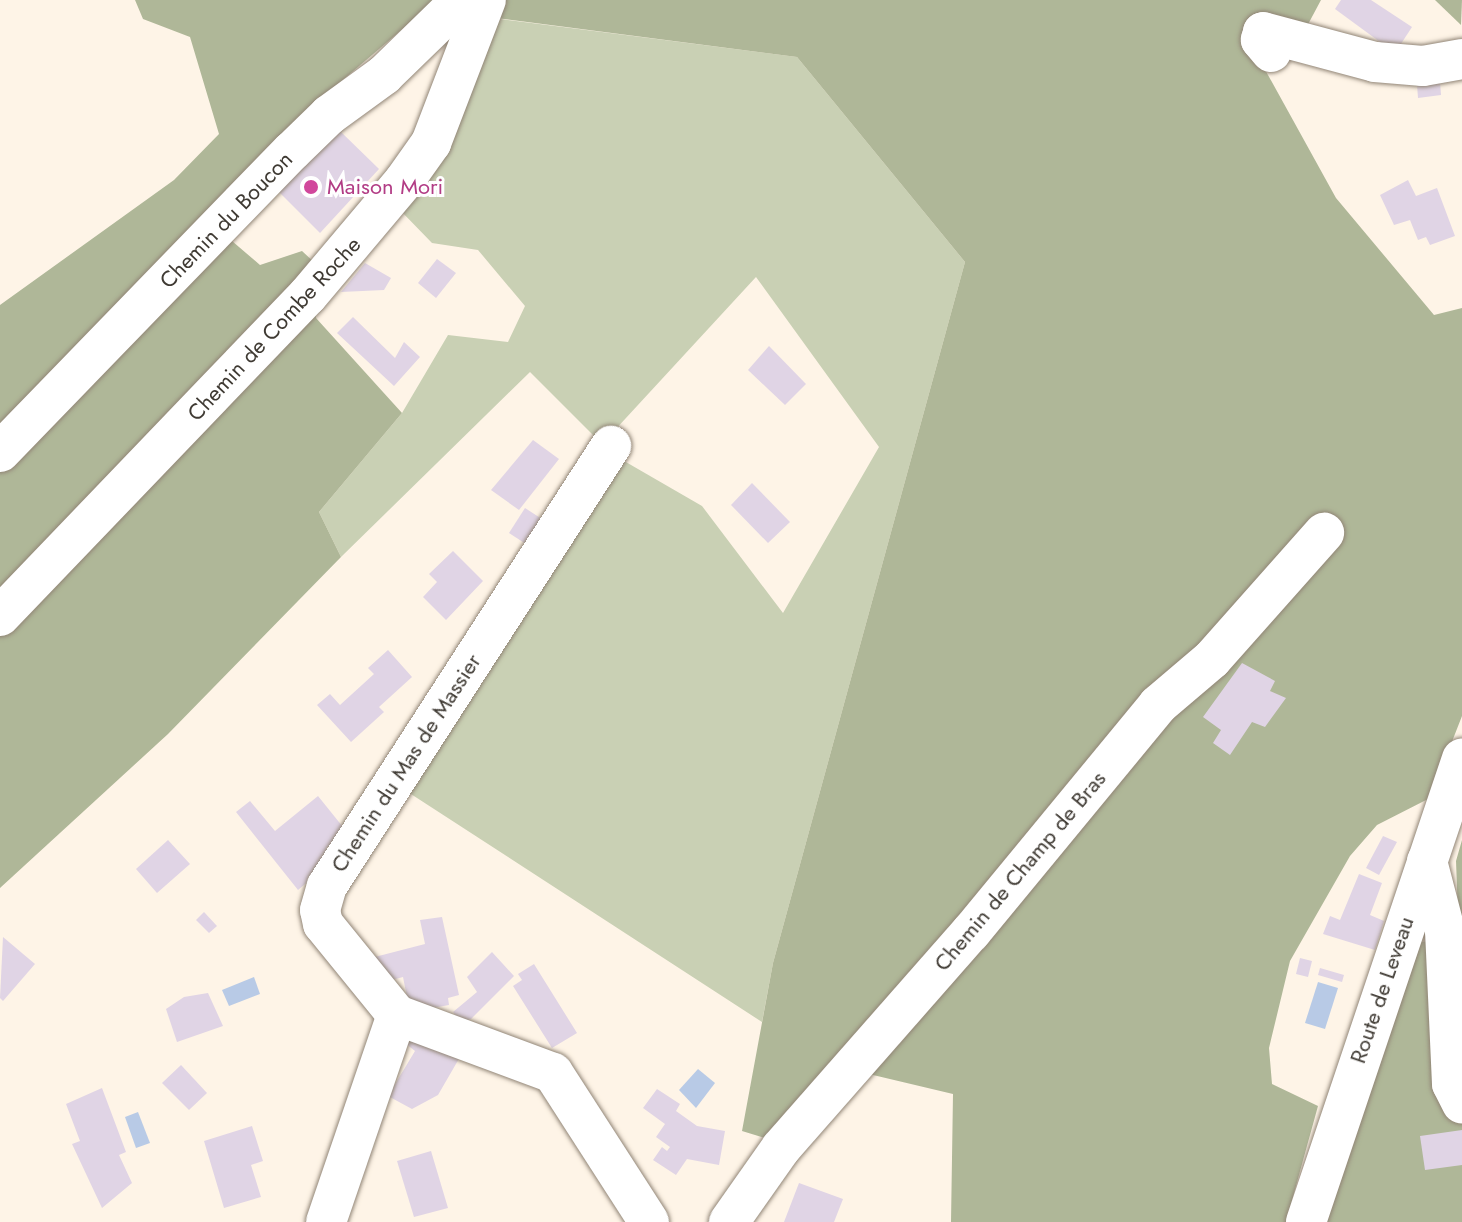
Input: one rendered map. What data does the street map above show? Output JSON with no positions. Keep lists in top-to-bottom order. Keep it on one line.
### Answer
{"streets":{"street":["Chemin du Boucon","Chemin de Combe Roche","Chemin du Mas de Massier","Chemin de Champ de Bras","Route de Leveau"]},"places":["Maison Mori"]}
